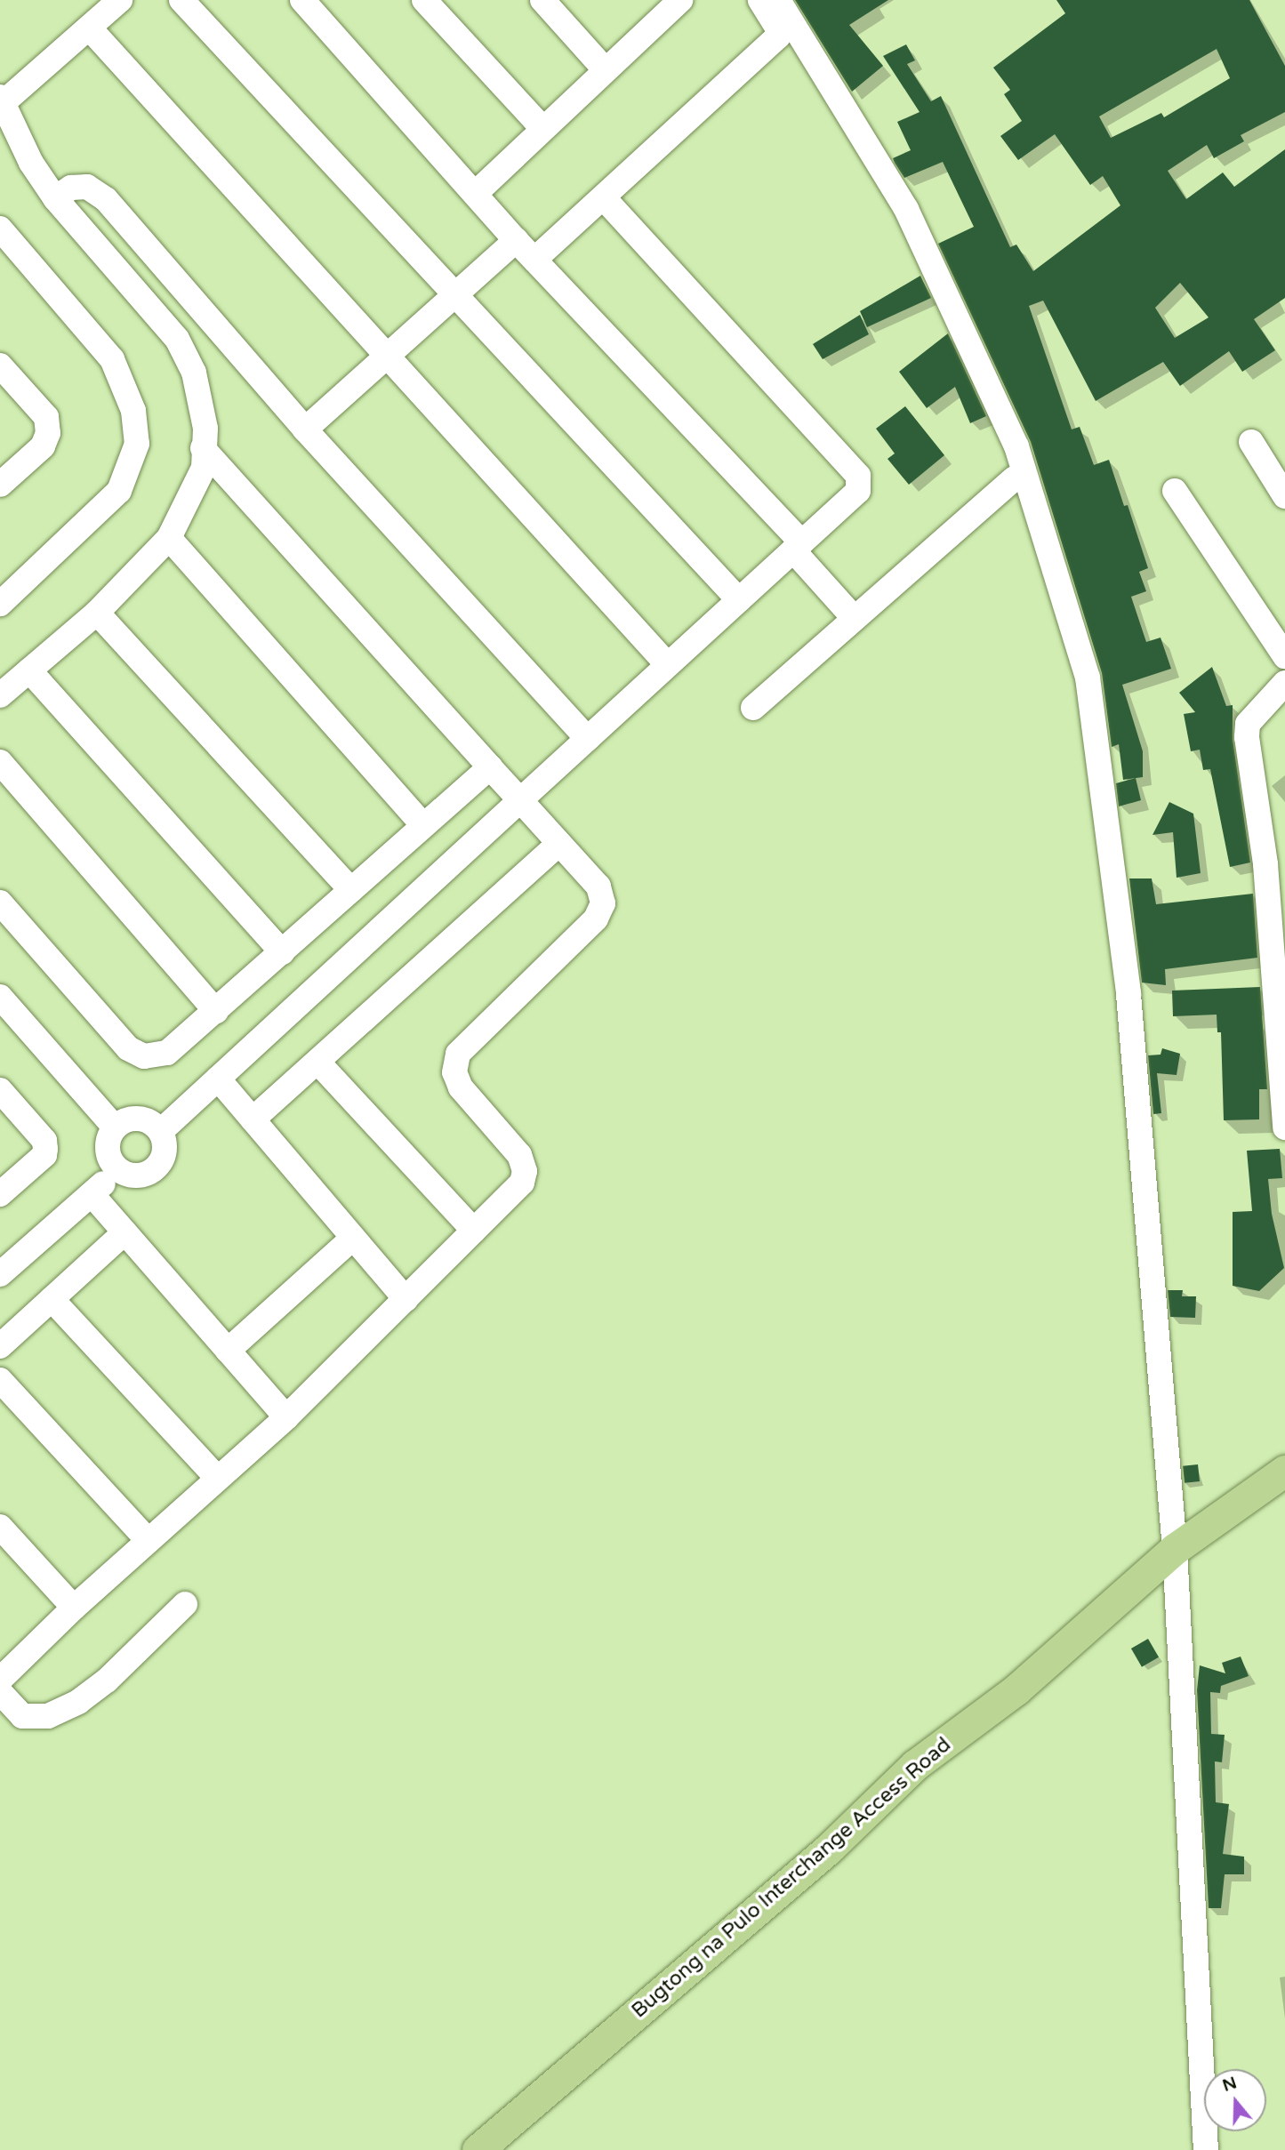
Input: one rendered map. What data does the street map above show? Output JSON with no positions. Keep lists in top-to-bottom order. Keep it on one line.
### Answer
{"streets":{"main road":["Bugtong na Pulo Interchange Access Road"]},"north":"top"}
